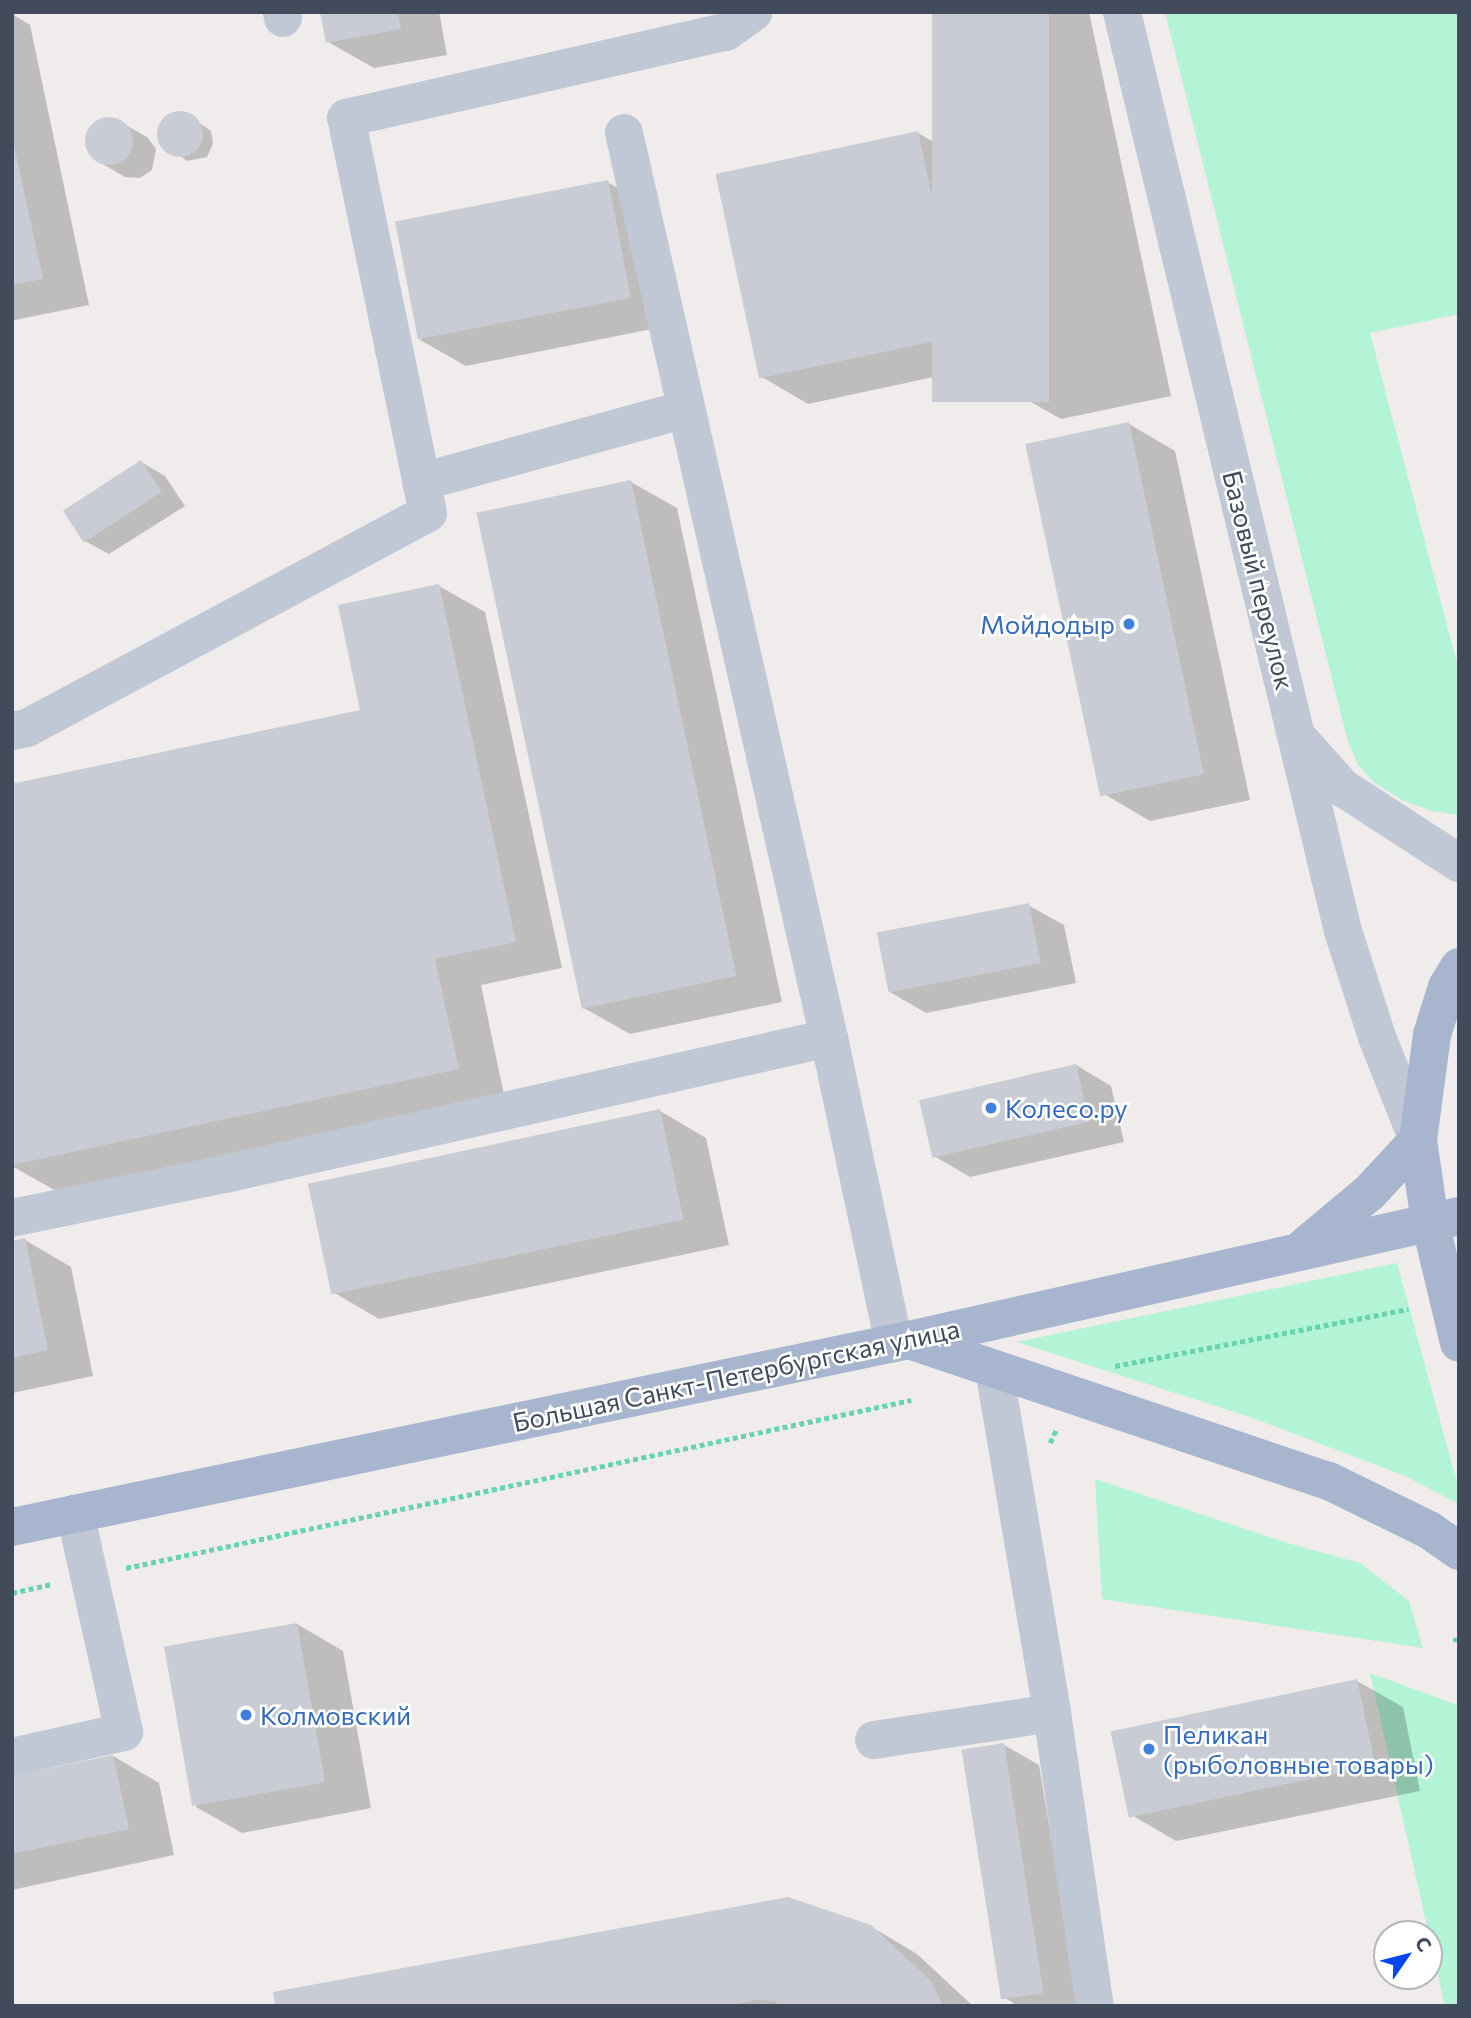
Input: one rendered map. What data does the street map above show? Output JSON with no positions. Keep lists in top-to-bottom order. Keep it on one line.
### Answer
{"streets":{"main road":["Большая Санкт-Петербургская улица"],"lane":["Базовый переулок"]},"places":["Мойдодыр","Колесо.ру","Колмовский","Пеликан (рыболовные товары)"],"north":"top right"}
